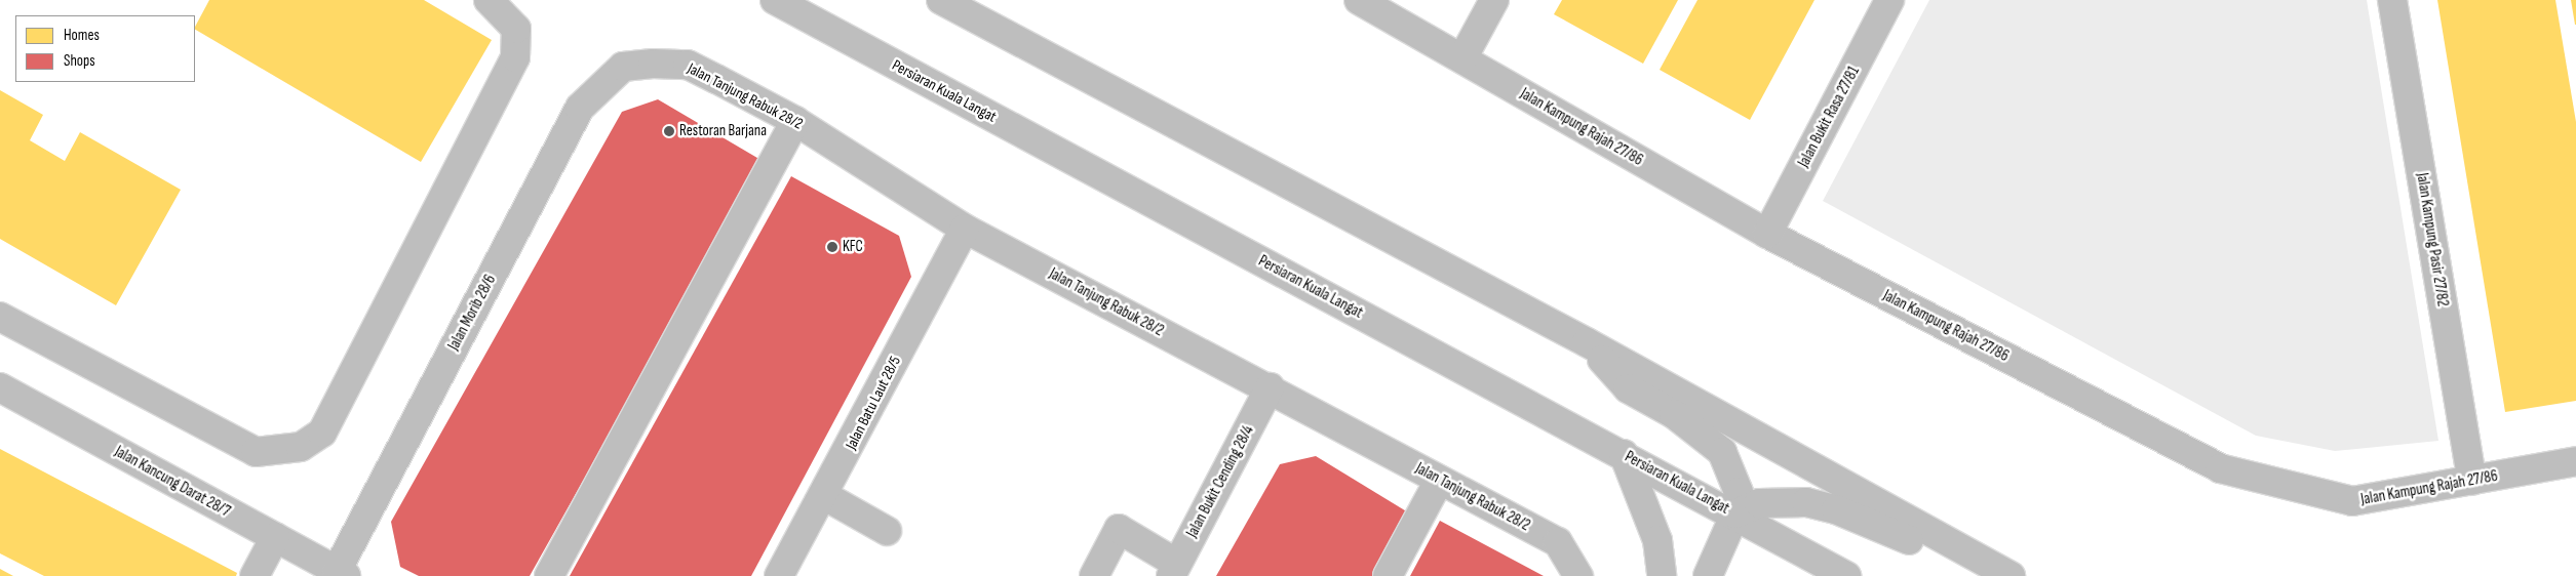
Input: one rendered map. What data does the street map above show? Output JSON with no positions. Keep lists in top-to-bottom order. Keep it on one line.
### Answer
{"streets":{"street":["Persiaran Kuala Langat","Jalan Tanjung Rabuk 28/2","Jalan Bukit Rasa 27/81","Jalan Kampung Rajah 27/86","Jalan Kampung Pasir 27/82","Jalan Morib 28/6","Jalan Batu Laut 28/5","Jalan Kancung Darat 28/7","Jalan Bukit Cending 28/4"]},"crossings":[["Jalan Tanjung Rabuk 28/2","Jalan Morib 28/6"],["Jalan Tanjung Rabuk 28/2","Jalan Batu Laut 28/5"],["Jalan Tanjung Rabuk 28/2","Jalan Bukit Cending 28/4"],["Jalan Bukit Rasa 27/81","Jalan Kampung Rajah 27/86"],["Jalan Kampung Rajah 27/86","Jalan Kampung Pasir 27/82"],["Jalan Morib 28/6","Jalan Kancung Darat 28/7"]],"places":["Restoran Barjana","KFC"],"legend":["Homes","Shops"]}
